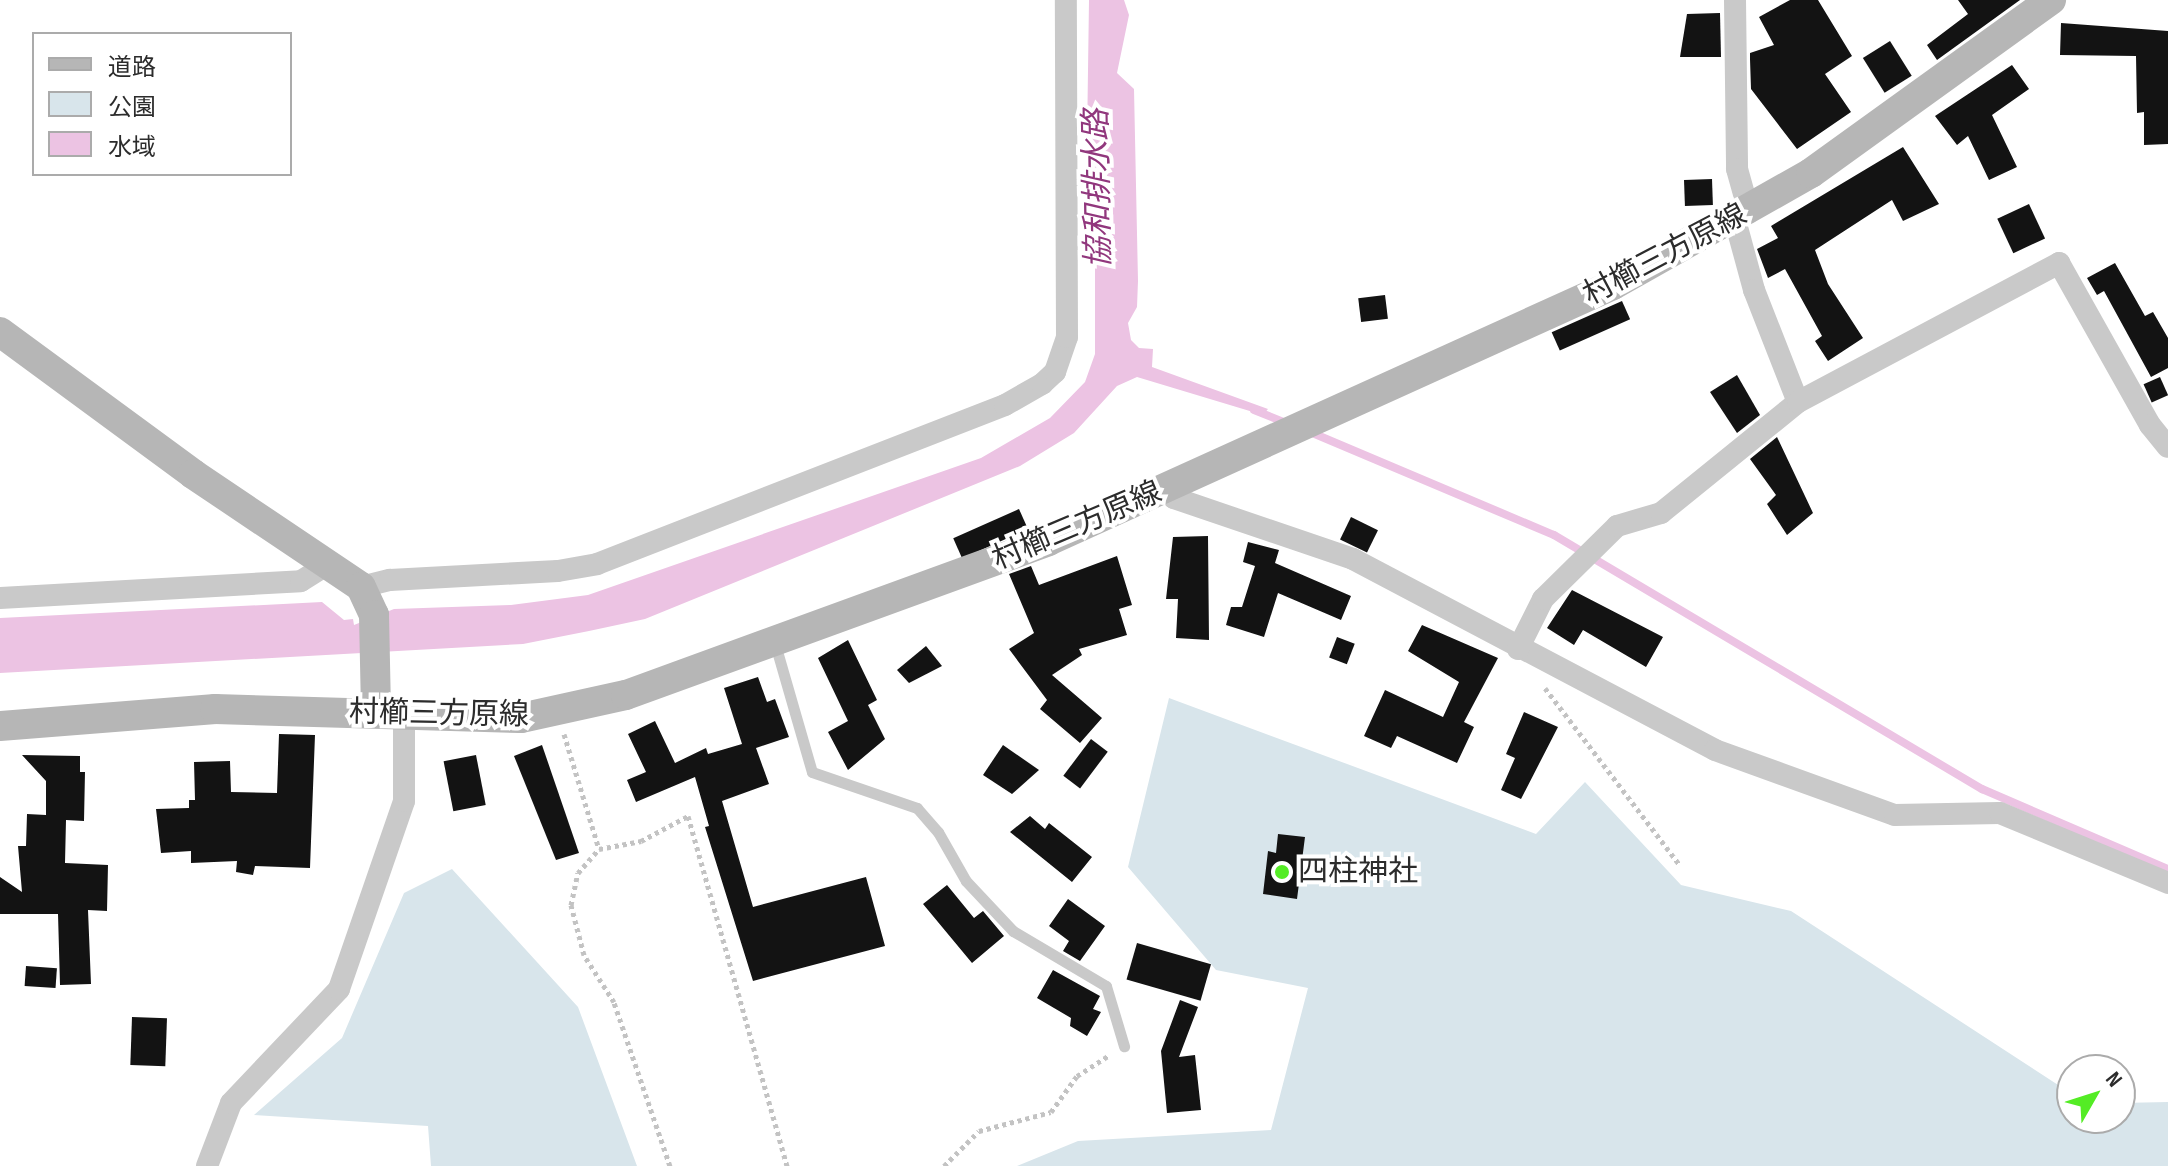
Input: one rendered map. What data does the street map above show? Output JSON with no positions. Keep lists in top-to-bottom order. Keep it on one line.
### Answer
{"streets":{"main road":["村櫛三方原線"]},"water":["協和排水路"],"places":["四柱神社"],"legend":["道路","公園","水域"],"north":"top right"}
